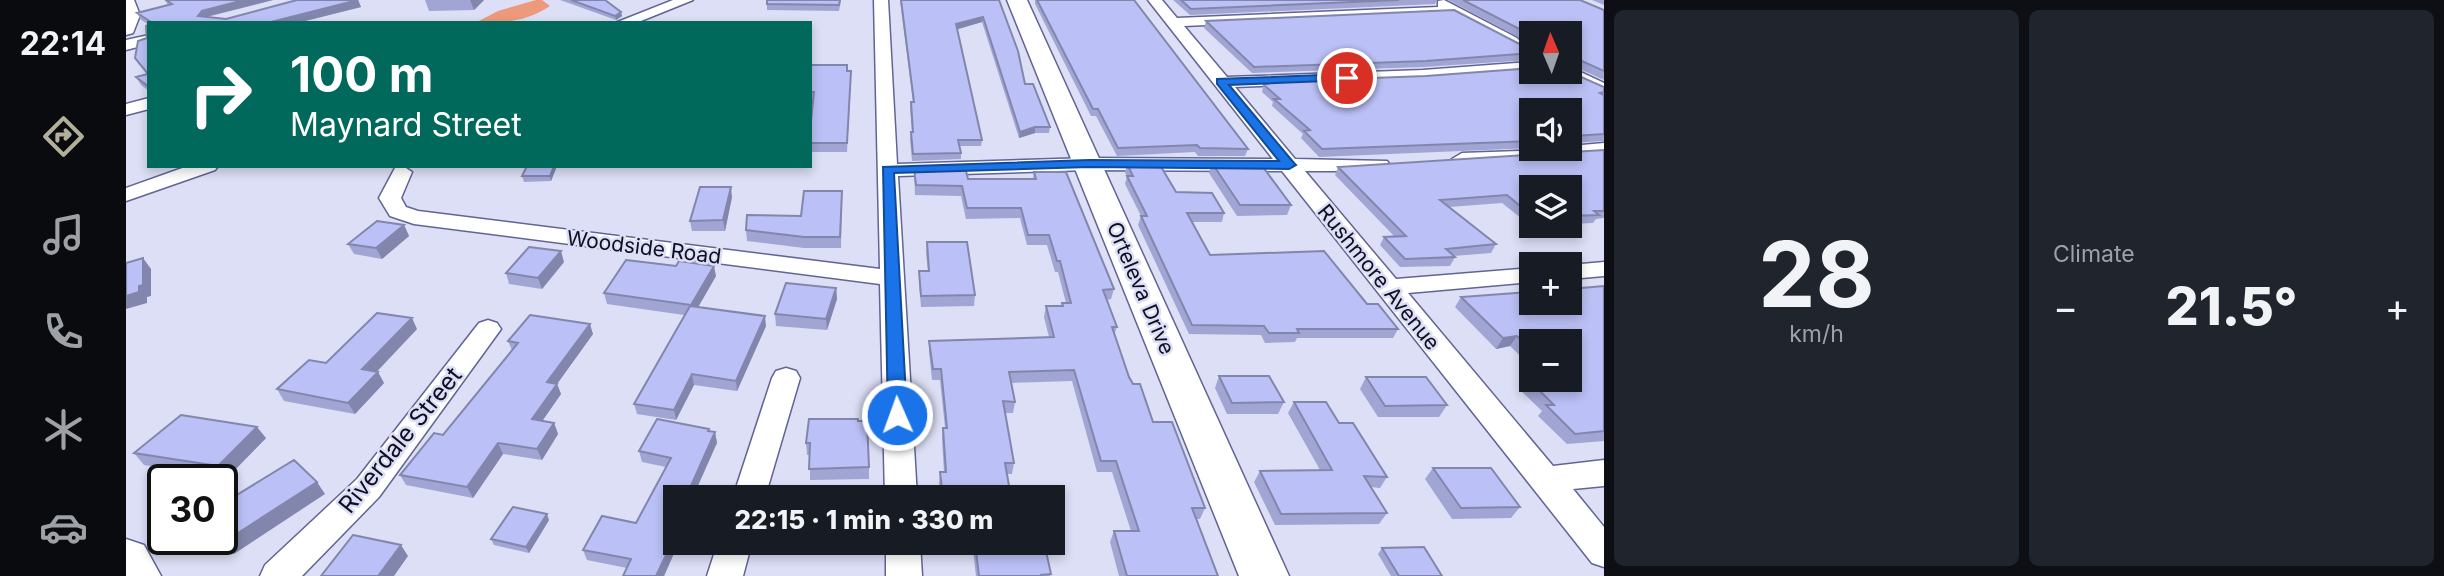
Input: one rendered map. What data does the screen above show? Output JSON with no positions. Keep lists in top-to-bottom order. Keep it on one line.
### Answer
{"streets":{"street":["Woodside Road","Rushmore Avenue","Orteleva Drive","Riverdale Street"]},"north":"top","page":{"tabs":"22:14","tile":[["28","km/h"],"Climate"],"map_buttons":["+","−"],"turn":["100 m","Maynard Street"],"heat":["−","21.5°","+"],"limit":"30","trip":"22:15 · 1 min · 330 m"}}
